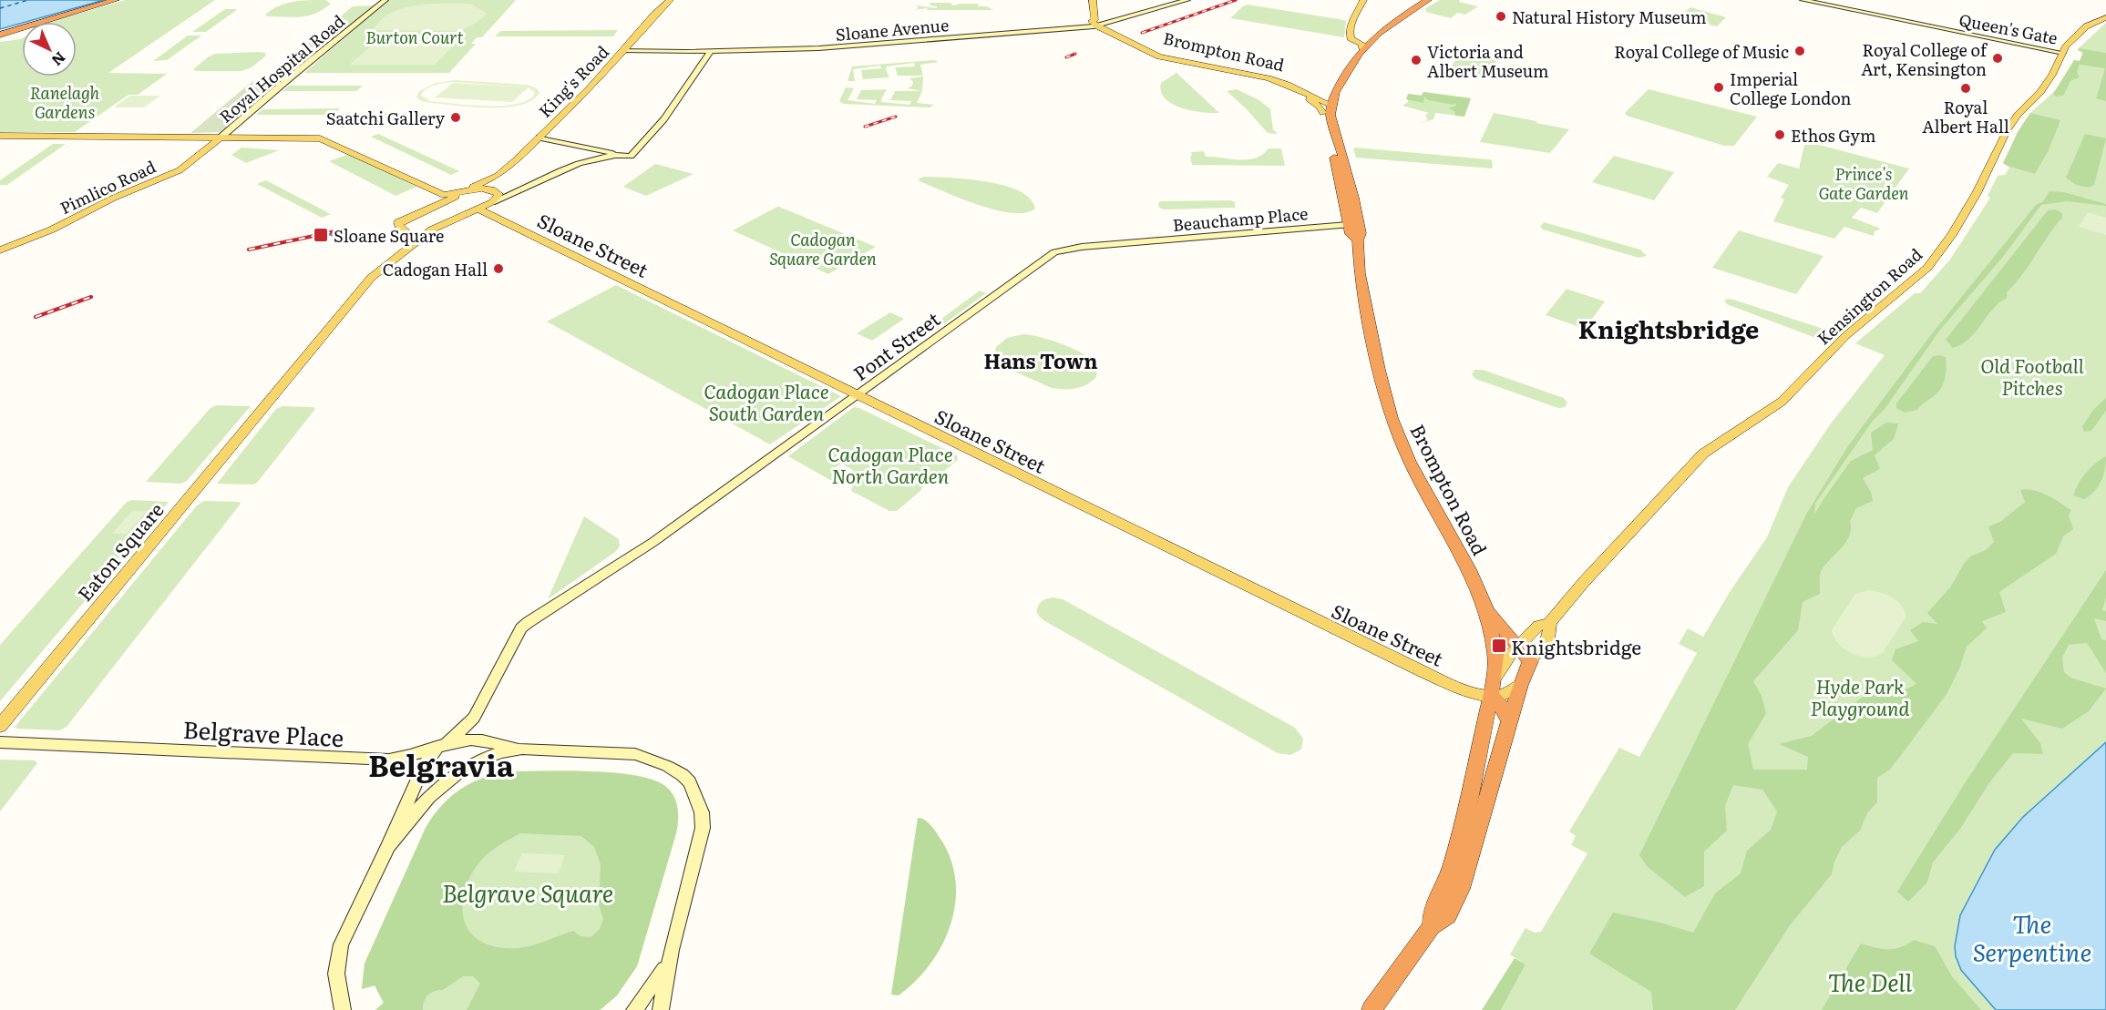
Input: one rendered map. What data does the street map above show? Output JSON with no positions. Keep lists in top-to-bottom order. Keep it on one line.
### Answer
{"streets":{"highway":["Brompton Road"],"main road":["Queen's Gate","Sloane Avenue","Royal Hospital Road","King's Road","Pimlico Road","Beauchamp Place","Sloane Street","Kensington Road","Pont Street","Eaton Square","Belgrave Place"]},"crossings":[["Queen's Gate","Kensington Road"],["Sloane Avenue","Brompton Road"],["Sloane Avenue","King's Road"],["Brompton Road","Beauchamp Place"],["Royal Hospital Road","Pimlico Road"],["Beauchamp Place","Pont Street"],["Sloane Street","Pont Street"]],"districts":["Knightsbridge","Hans Town","Belgravia"],"water":["The Serpentine"],"parks":["Burton Court","Ranelagh Gardens","Prince's Gate Garden","Cadogan Square Garden","Old Football Pitches","Cadogan Place South Garden","Cadogan Place North Garden","Hyde Park Playground","Belgrave Square","The Dell"],"places":{"other":["Natural History Museum","Royal College of Music","Royal College of Art, Kensington","Victoria and Albert Museum","Imperial College London","Royal Albert Hall","Saatchi Gallery","Ethos Gym","Cadogan Hall"],"transit":["Sloane Square","Knightsbridge"]},"north":"bottom right"}
